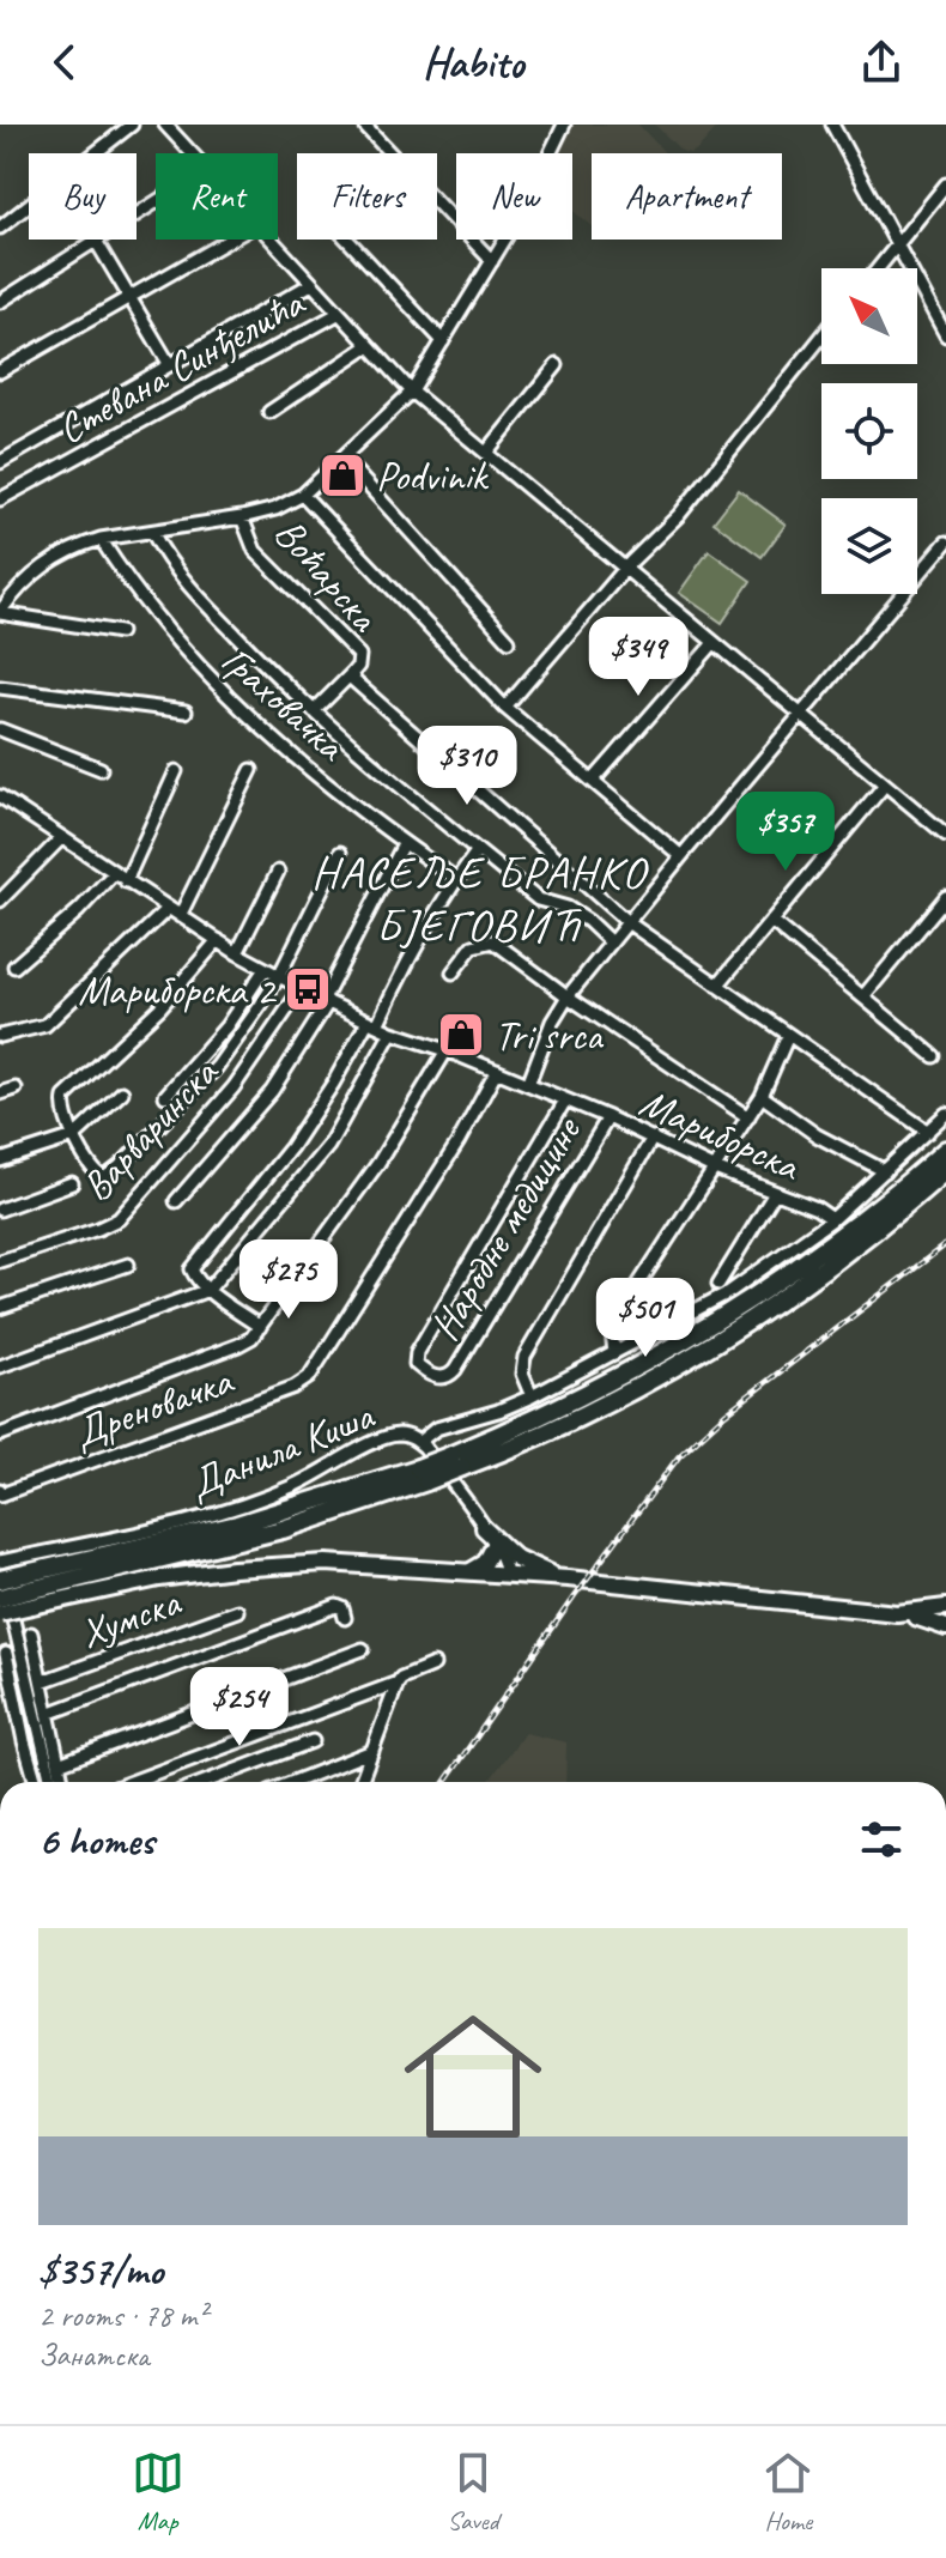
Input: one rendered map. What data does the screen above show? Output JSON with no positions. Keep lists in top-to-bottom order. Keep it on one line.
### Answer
{"streets":{"street":["Стевана Синђелића","Воћарска","Граховачка","Варваринска","Мариборска","Народне медицине","Дреновачка","Данила Киша","Хумска"]},"crossings":[["Варваринска","Мариборска"],["Мариборска","Народне медицине"],["Мариборска","Дреновачка"],["Мариборска","Данила Киша"],["Данила Киша","Хумска"]],"districts":["НАСЕЉЕ БРАНКО БЈЕГОВИЋ"],"places":{"shop":["Podvinik","Tri srca"],"bus stop":["Мариборска 2"]},"north":"top left","page":{"header":"Habito","chip":["Buy","Rent","Filters","New","Apartment"],"price":["$349","$310","$357","$275","$501","$254"],"heading":"6 homes","list":[{"name":"$357/mo","note":"2 rooms · 78 m² · Занатска"}],"tabs":["Map","Saved","Home"]}}
